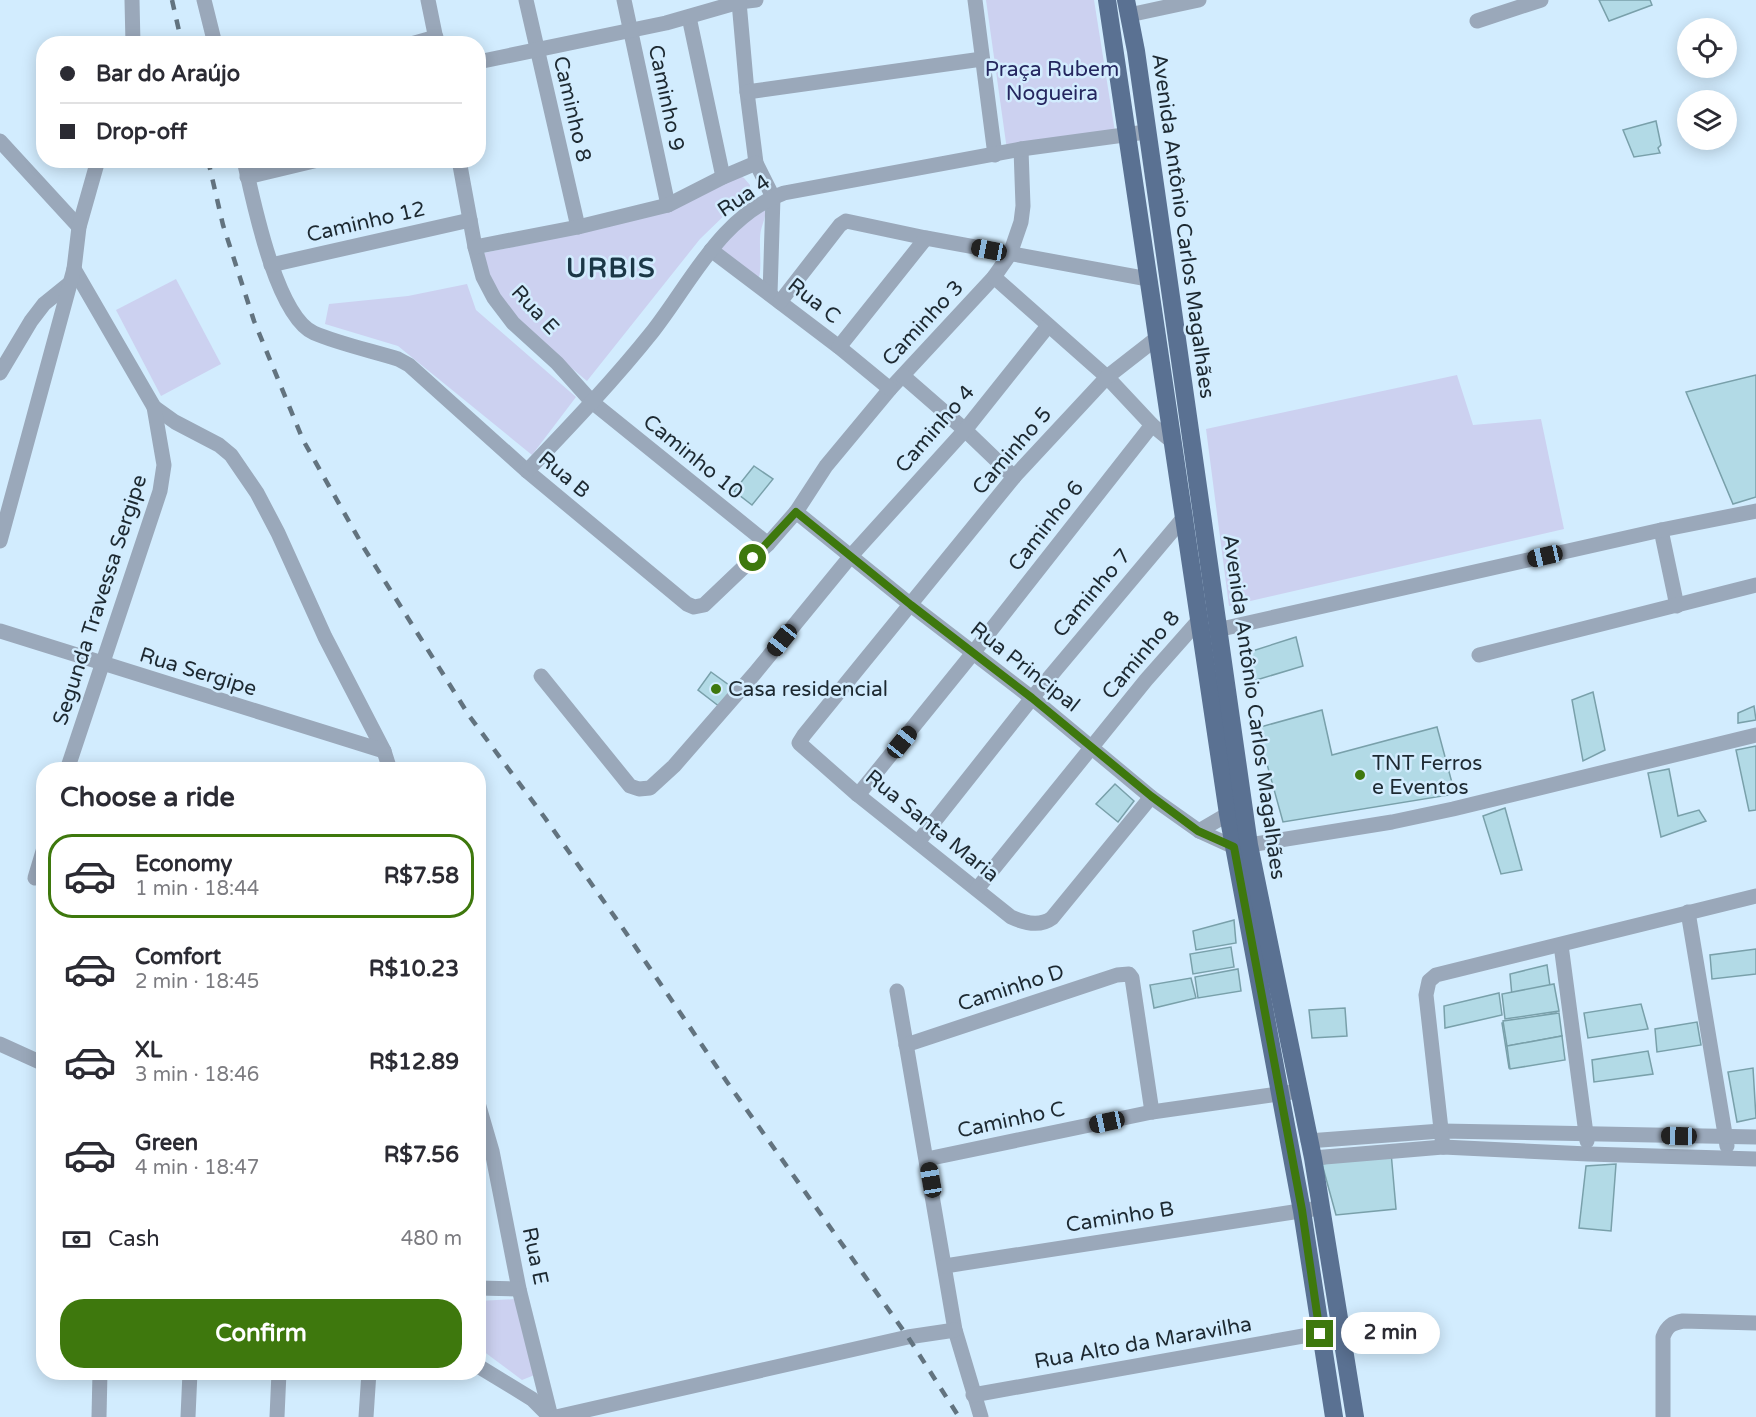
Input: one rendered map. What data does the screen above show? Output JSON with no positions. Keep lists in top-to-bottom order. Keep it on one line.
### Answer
{"streets":{"main road":["Avenida Antônio Carlos Magalhães"],"street":["Caminho 9","Caminho 8","Rua 4","Caminho 12","Rua C","Rua E","Caminho 3","Caminho 4","Caminho 5","Caminho 10","Rua B","Caminho 6","Caminho 7","Segunda Travessa Sergipe","Rua Principal","Rua Sergipe","Rua Santa Maria","Caminho D","Caminho C","Caminho B","Rua Alto da Maravilha"]},"crossings":[["Caminho 8","Avenida Antônio Carlos Magalhães"],["Caminho 8","Rua Principal"],["Rua 4","Avenida Antônio Carlos Magalhães"],["Rua 4","Rua C"],["Rua 4","Rua E"],["Rua 4","Caminho 3"],["Rua 4","Caminho 10"],["Rua 4","Rua B"],["Caminho 12","Rua E"],["Caminho 12","Rua B"],["Avenida Antônio Carlos Magalhães","Caminho 5"],["Avenida Antônio Carlos Magalhães","Caminho 7"],["Avenida Antônio Carlos Magalhães","Rua Principal"],["Avenida Antônio Carlos Magalhães","Caminho C"],["Avenida Antônio Carlos Magalhães","Caminho B"],["Avenida Antônio Carlos Magalhães","Rua Alto da Maravilha"],["Rua C","Caminho 3"],["Rua C","Rua B"],["Rua E","Caminho 10"],["Caminho 3","Rua B"],["Caminho 4","Rua Principal"],["Caminho 5","Rua Principal"],["Caminho 5","Rua Santa Maria"],["Caminho 10","Rua B"],["Rua B","Rua Principal"],["Caminho 6","Rua Principal"],["Caminho 7","Rua Principal"],["Segunda Travessa Sergipe","Rua Sergipe"],["Rua Principal","Rua Santa Maria"],["Caminho D","Caminho C"]],"districts":["URBIS"],"parks":["Praça Rubem Nogueira"],"places":["Casa residencial","TNT Ferros e Eventos"],"page":{"banner":["Bar do Araújo","Drop-off"],"heading":"Choose a ride","list":[{"name":"Economy","note":"1 min · 18:44","value":"R$7.58"},{"name":"Comfort","note":"2 min · 18:45","value":"R$10.23"},{"name":"XL","note":"3 min · 18:46","value":"R$12.89"},{"name":"Green","note":"4 min · 18:47","value":"R$7.56"}],"pay":["Cash","480 m"],"buttons":"Confirm","bubble":"2 min"}}
